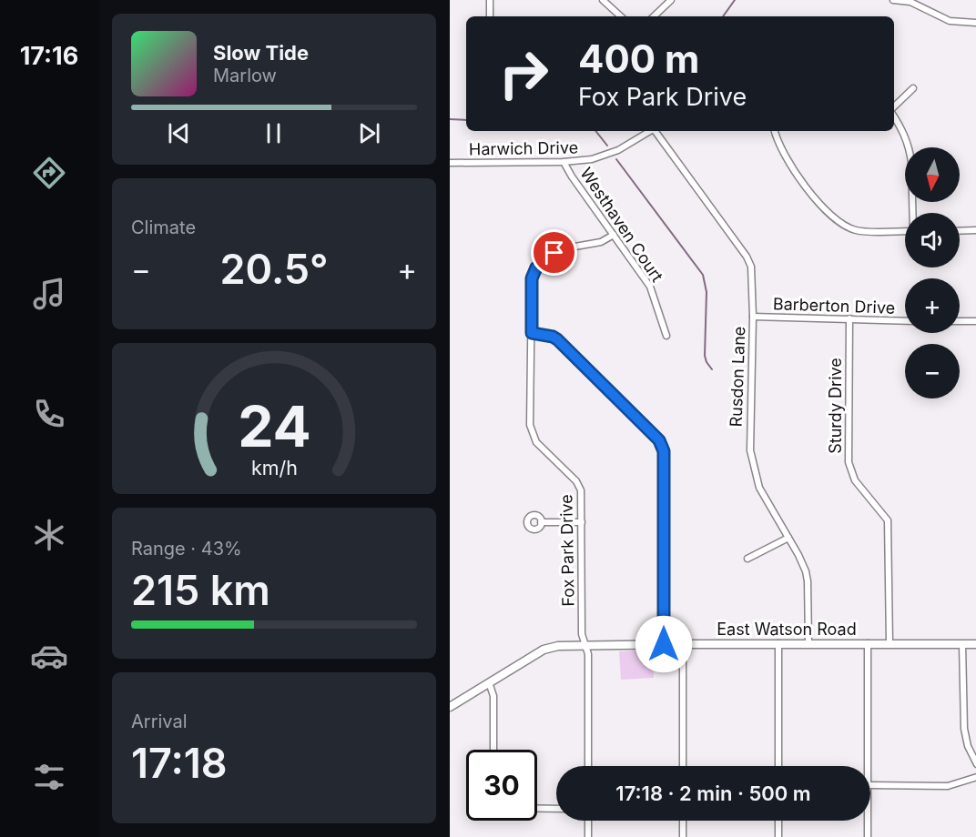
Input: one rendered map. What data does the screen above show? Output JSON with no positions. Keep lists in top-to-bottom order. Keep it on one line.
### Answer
{"streets":{"street":["Harwich Drive","Westhaven Court","Barberton Drive","Rusdon Lane","Sturdy Drive","Fox Park Drive","East Watson Road"]},"crossings":[["Harwich Drive","Westhaven Court"],["Westhaven Court","Fox Park Drive"],["Barberton Drive","Rusdon Lane"],["Barberton Drive","Sturdy Drive"],["Rusdon Lane","East Watson Road"],["Sturdy Drive","East Watson Road"],["Fox Park Drive","East Watson Road"]],"north":"bottom","page":{"tabs":"17:16","turn":["400 m","Fox Park Drive"],"song":["Slow Tide","Marlow"],"map_buttons":["+","−"],"tile":["Climate",["Range · 43%","215 km"],["Arrival","17:18"]],"heat":["−","20.5°","+"],"limit":"30","trip":"17:18 · 2 min · 500 m","gauge":["24","km/h"]}}
